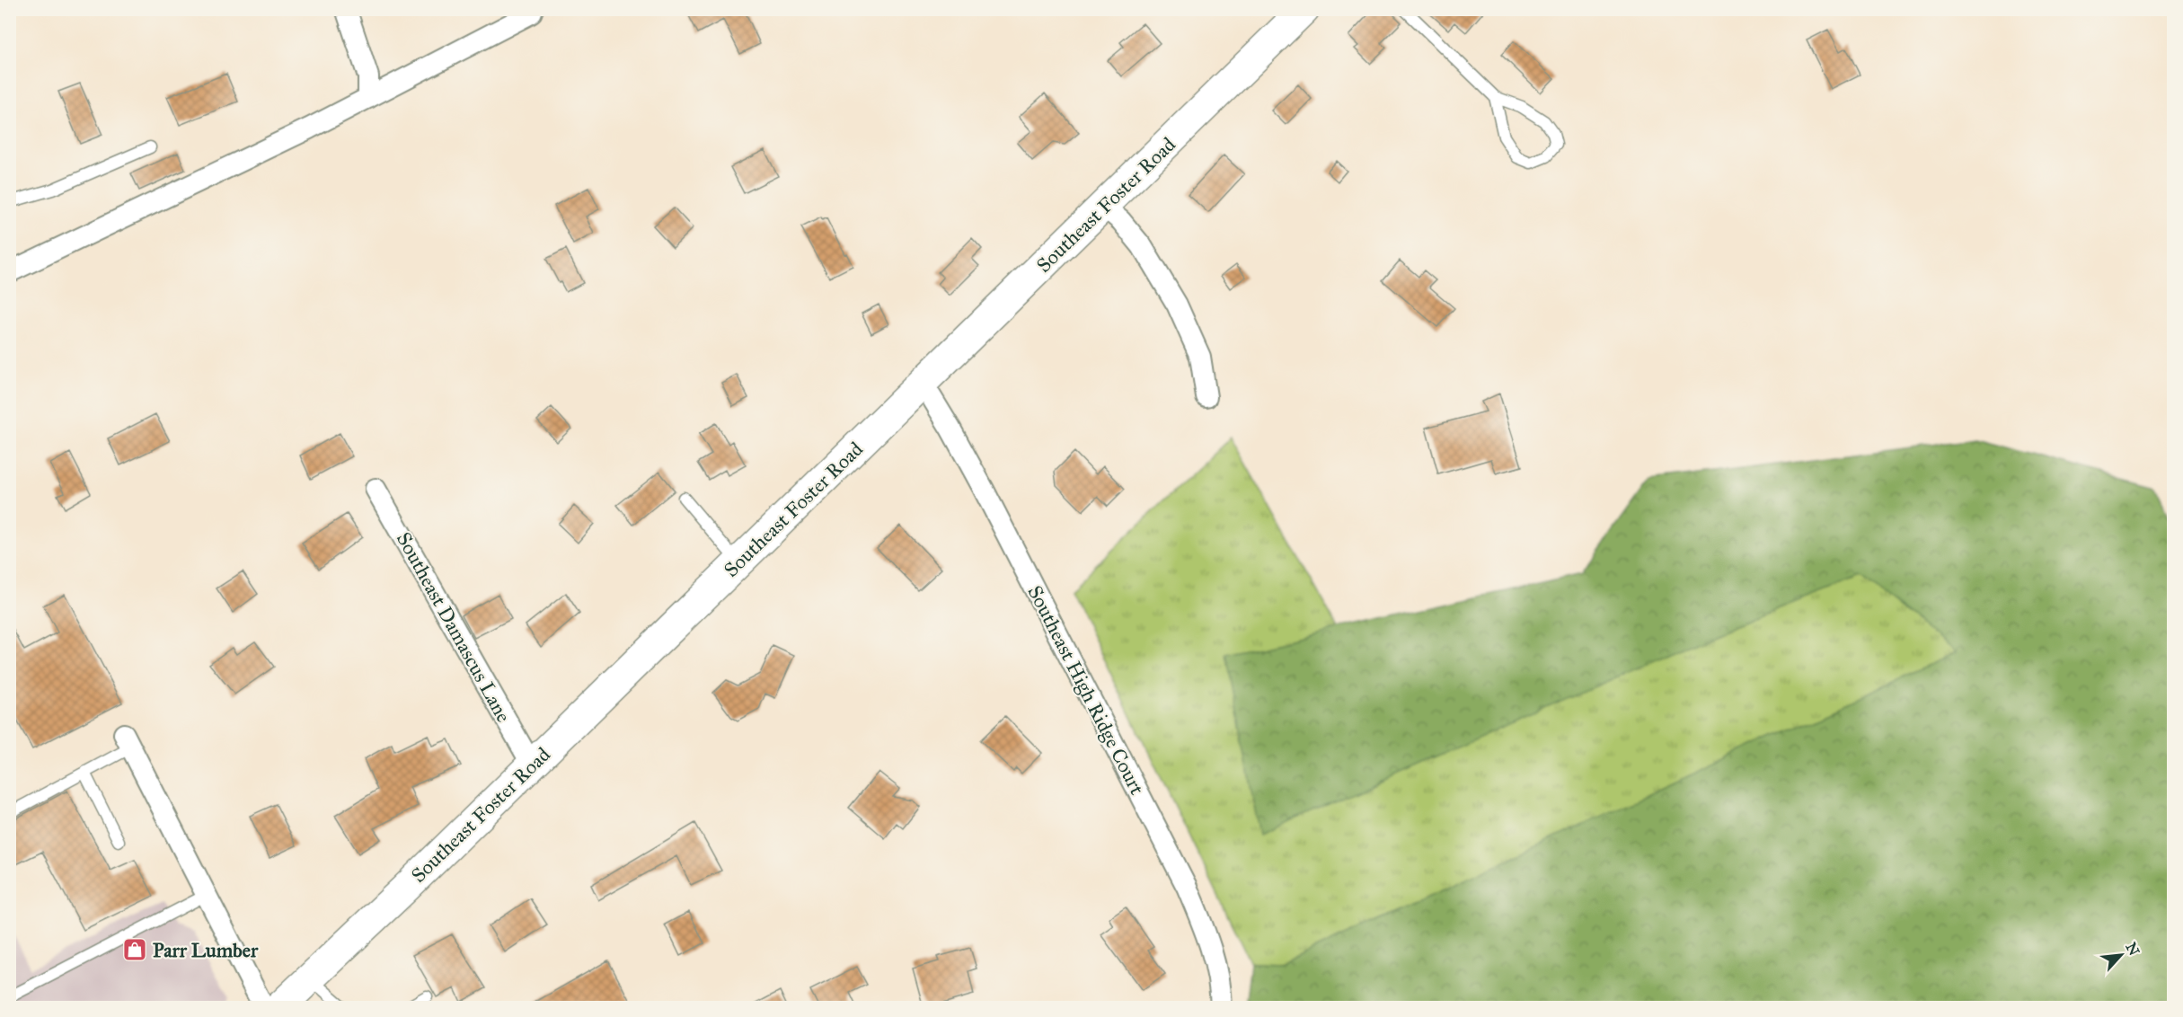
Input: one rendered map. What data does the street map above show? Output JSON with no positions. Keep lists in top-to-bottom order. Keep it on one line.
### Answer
{"streets":{"main road":["Southeast Foster Road"],"street":["Southeast Damascus Lane","Southeast High Ridge Court"]},"crossings":[["Southeast Foster Road","Southeast Damascus Lane"],["Southeast Foster Road","Southeast High Ridge Court"]],"places":{"shop":["Parr Lumber"]},"north":"top right"}
